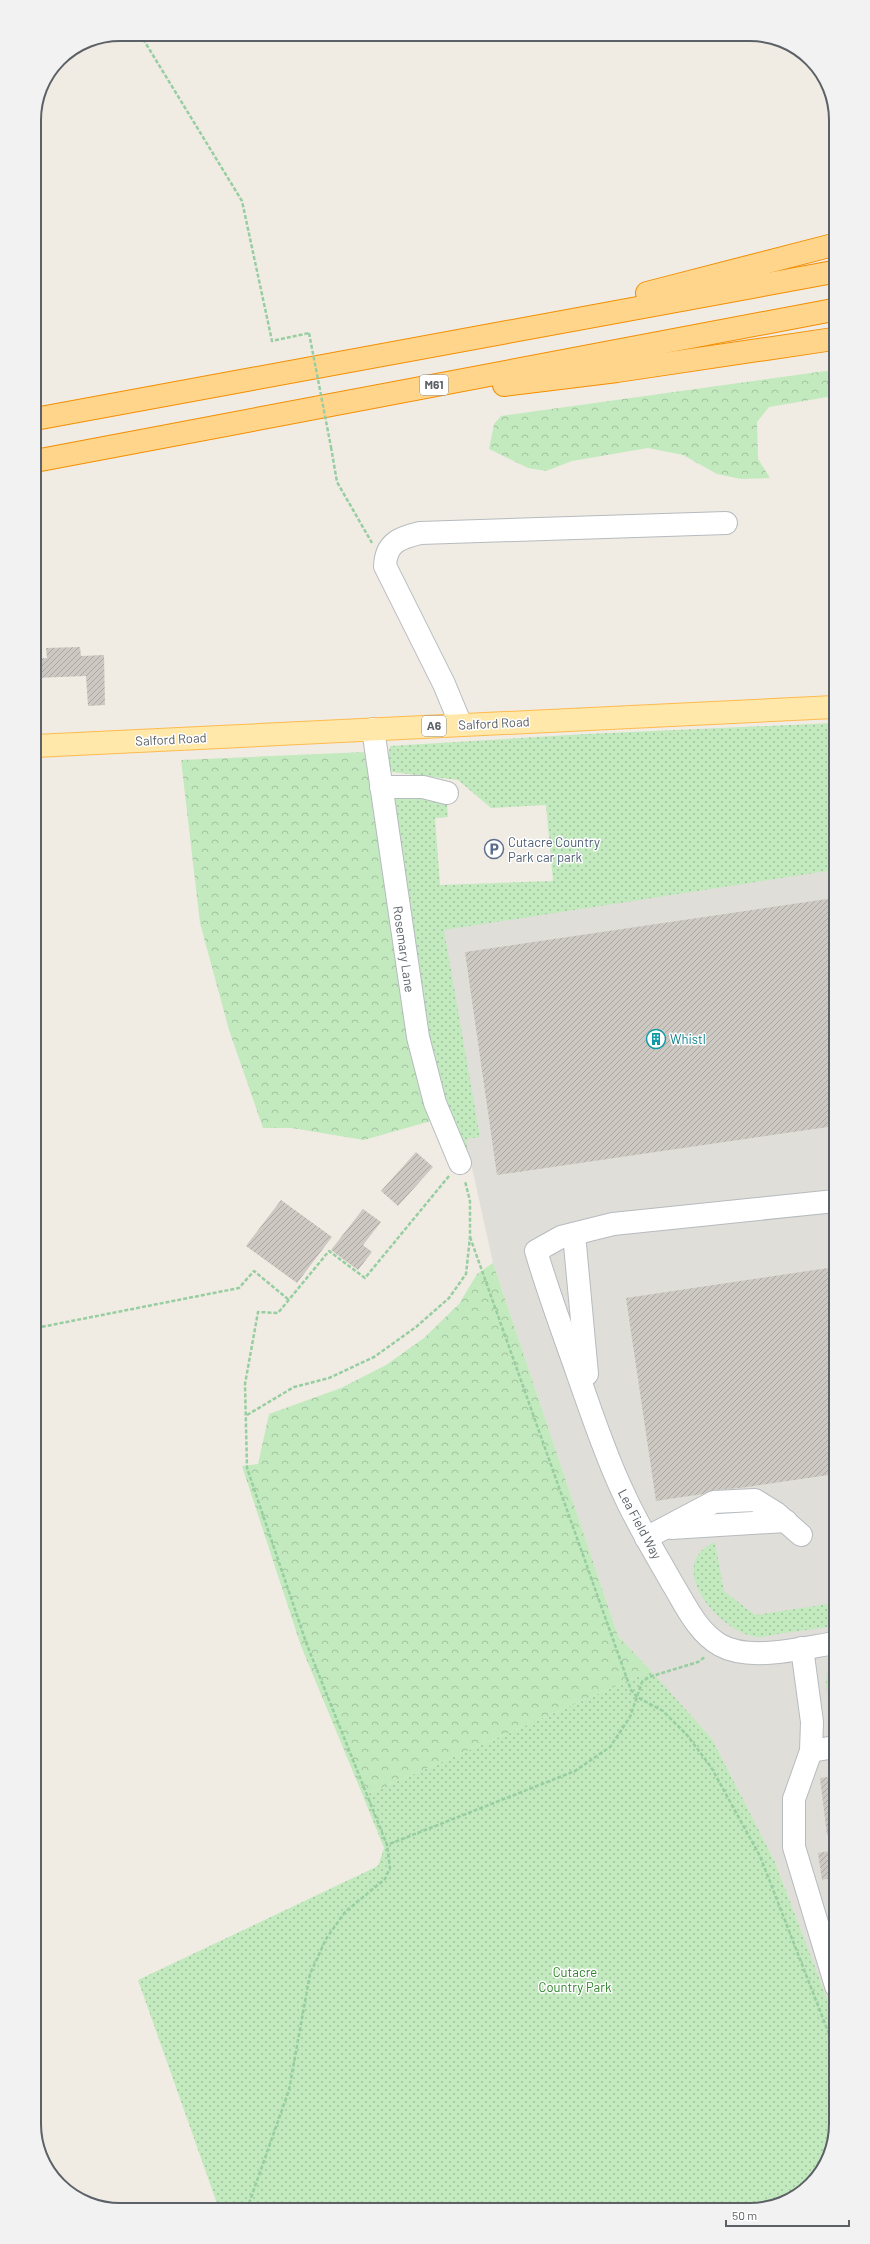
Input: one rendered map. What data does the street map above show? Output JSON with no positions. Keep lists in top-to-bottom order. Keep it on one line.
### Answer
{"streets":{"highway":["M61"],"main road":["Salford Road","A6"],"lane":["Rosemary Lane","Lea Field Way"]},"crossings":[["Salford Road","Rosemary Lane"]],"parks":["Cutacre Country Park"],"places":{"parking":["Cutacre Country Park car park"],"building":["Whistl"]},"scale_bar":"50 m"}
